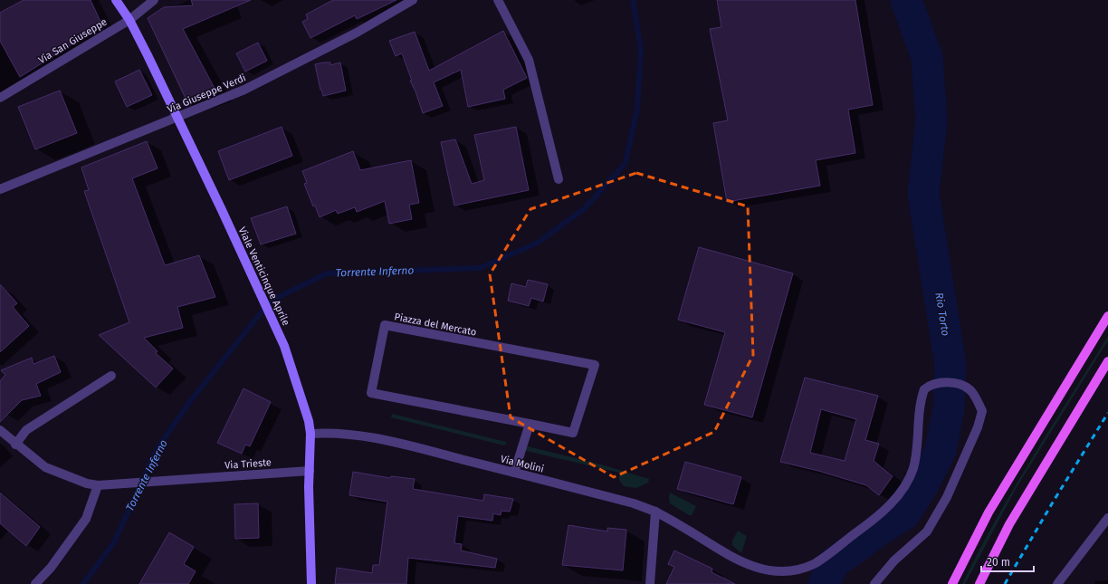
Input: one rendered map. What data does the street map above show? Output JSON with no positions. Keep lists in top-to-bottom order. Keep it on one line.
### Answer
{"streets":{"main road":["Viale Venticinque Aprile"],"street":["Via San Giuseppe","Via Giuseppe Verdi","Piazza del Mercato","Via Trieste","Via Molini"]},"crossings":[["Via San Giuseppe","Viale Venticinque Aprile"],["Via Giuseppe Verdi","Viale Venticinque Aprile"],["Viale Venticinque Aprile","Via Trieste"],["Viale Venticinque Aprile","Via Molini"]],"water":["Torrente Inferno","Rio Torto"],"scale_bar":"20 m"}
